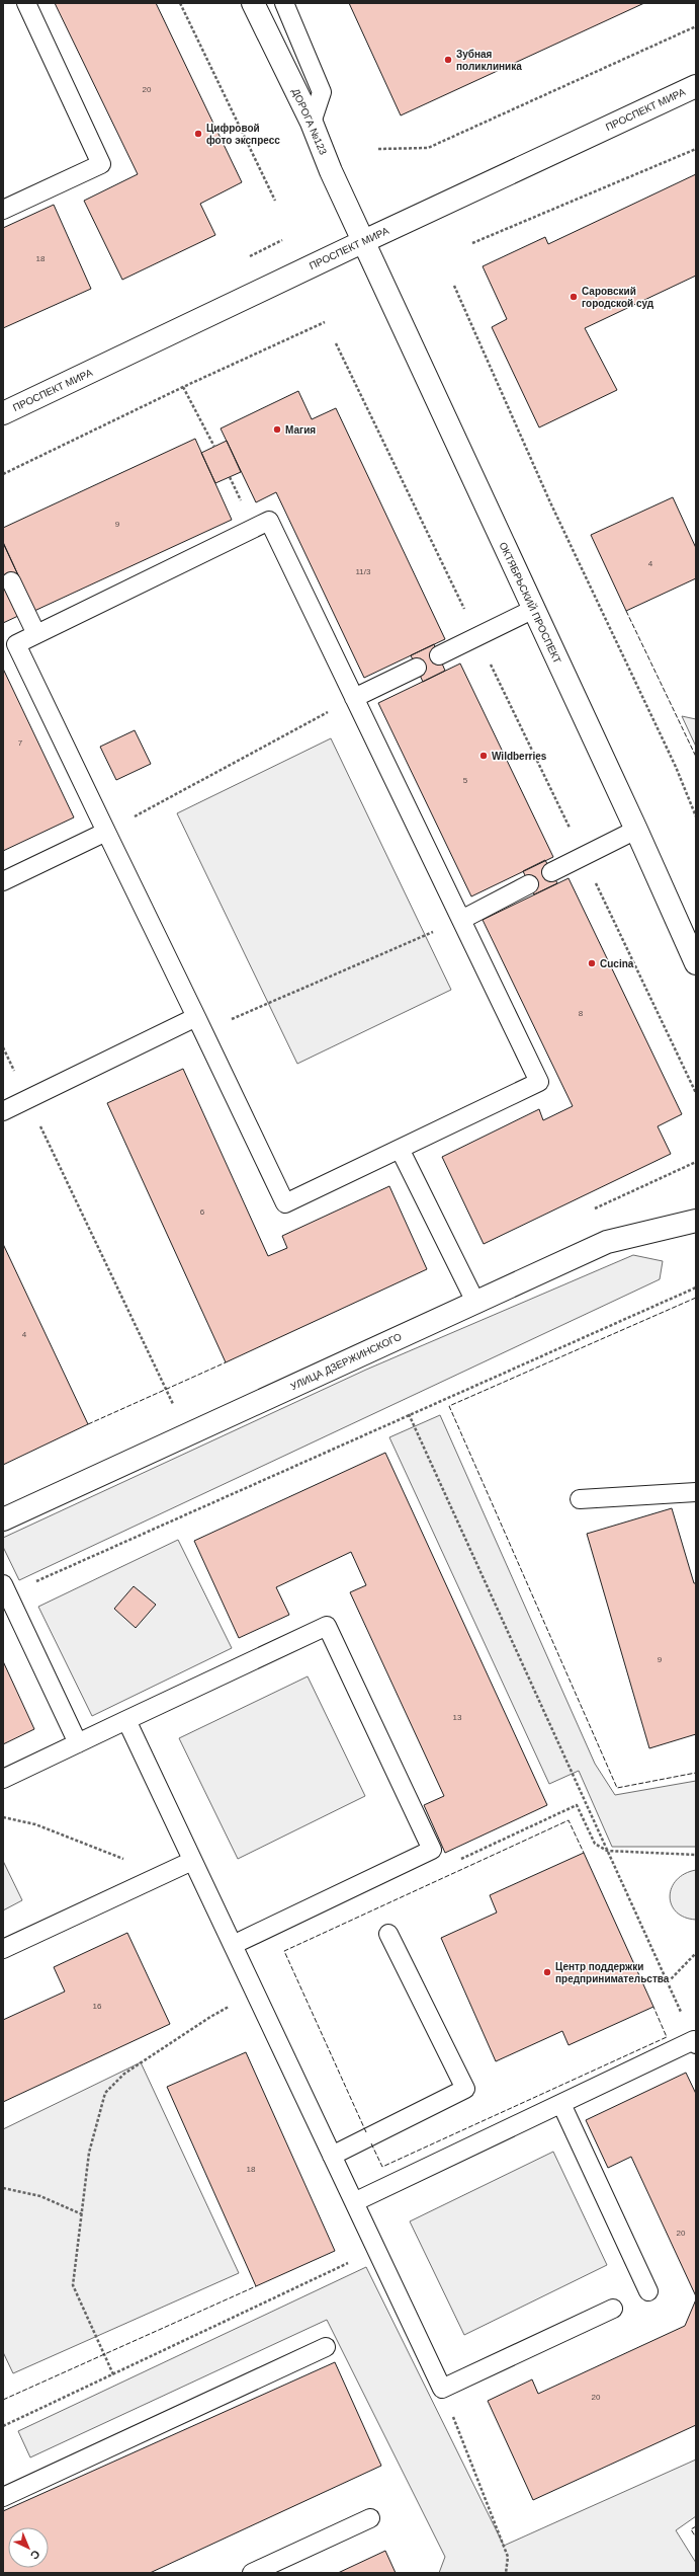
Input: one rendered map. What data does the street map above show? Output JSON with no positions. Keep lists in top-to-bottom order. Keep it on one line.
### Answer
{"streets":{"street":["ПРОСПЕКТ МИРА","ДОРОГА №123","ОКТЯБРЬСКИЙ ПРОСПЕКТ","УЛИЦА ДЗЕРЖИНСКОГО"]},"crossings":[["ПРОСПЕКТ МИРА","ДОРОГА №123"],["ПРОСПЕКТ МИРА","ОКТЯБРЬСКИЙ ПРОСПЕКТ"],["ДОРОГА №123","ОКТЯБРЬСКИЙ ПРОСПЕКТ"]],"places":["Зубная поликлиника","Цифровой фото экспресс","Саровский городской суд","Магия","Wildberries","Cucina","Центр поддержки предпринимательства"],"house_numbers":["20","18","9","4","11/3","7","5","8","6","4","9","13","16","18","20","20"],"north":"bottom right"}
